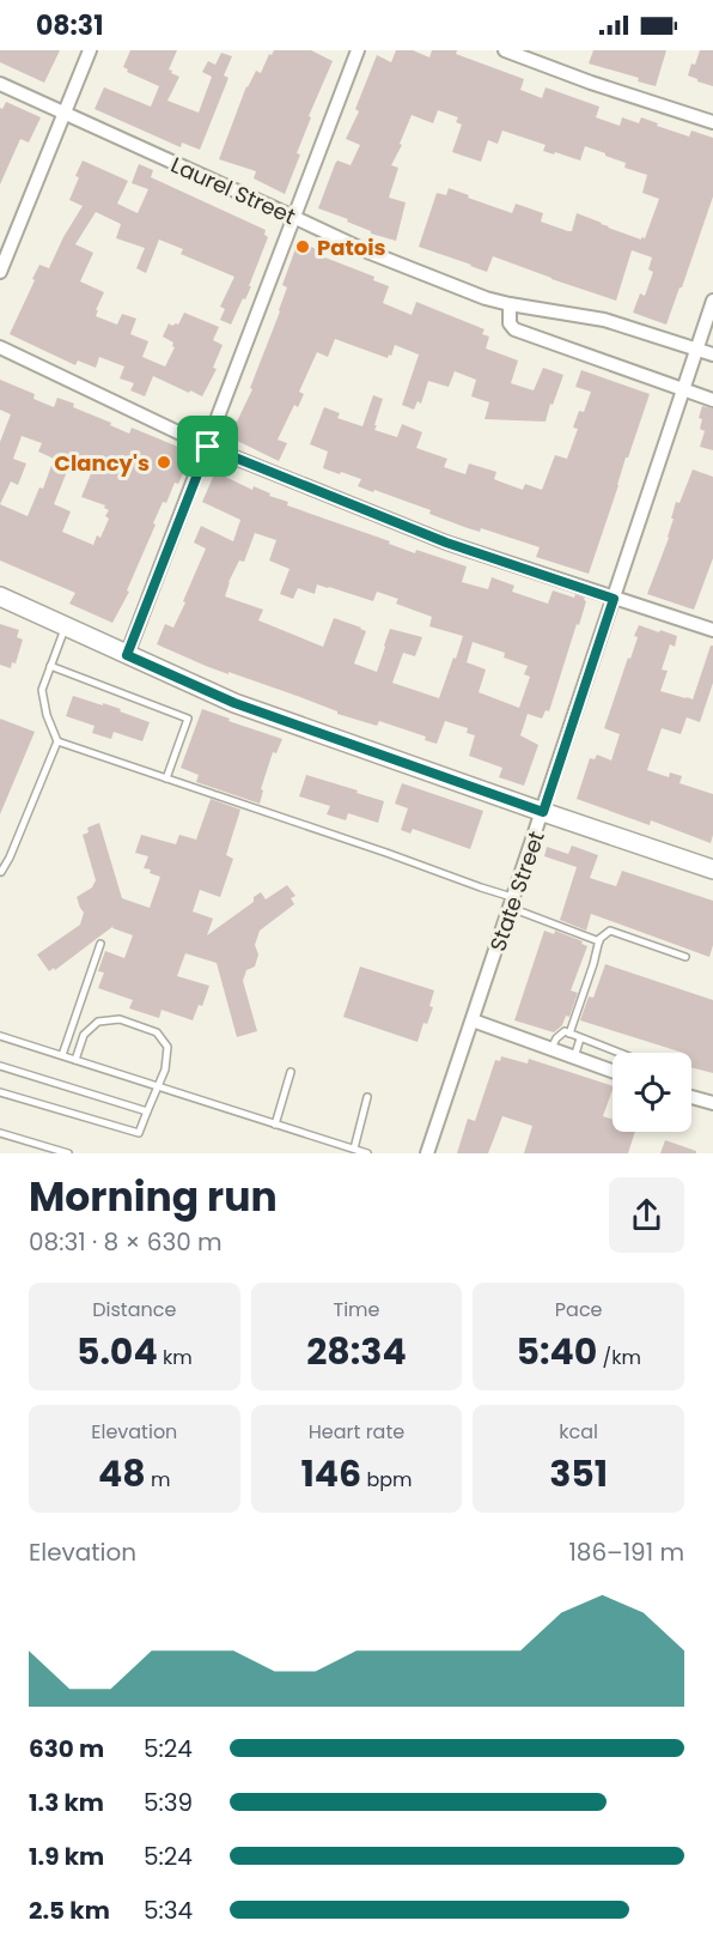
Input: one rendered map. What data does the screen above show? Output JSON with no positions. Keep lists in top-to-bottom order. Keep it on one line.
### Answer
{"streets":{"street":["Laurel Street","State Street"]},"crossings":[["Laurel Street","State Street"]],"places":["Patois","Clancy's"],"page":{"status":"08:31","heading":["Morning run","08:31 · 8 × 630 m"],"stats":[["Distance","5.04 km"],["Time","28:34"],["Pace","5:40 /km"],["Elevation","48 m"],["Heart rate","146 bpm"],["kcal","351"]],"chart":["Elevation","186–191 m"],"list":[{"name":"630 m","note":"5:24"},{"name":"1.3 km","note":"5:39"},{"name":"1.9 km","note":"5:24"},{"name":"2.5 km","note":"5:34"}]}}
